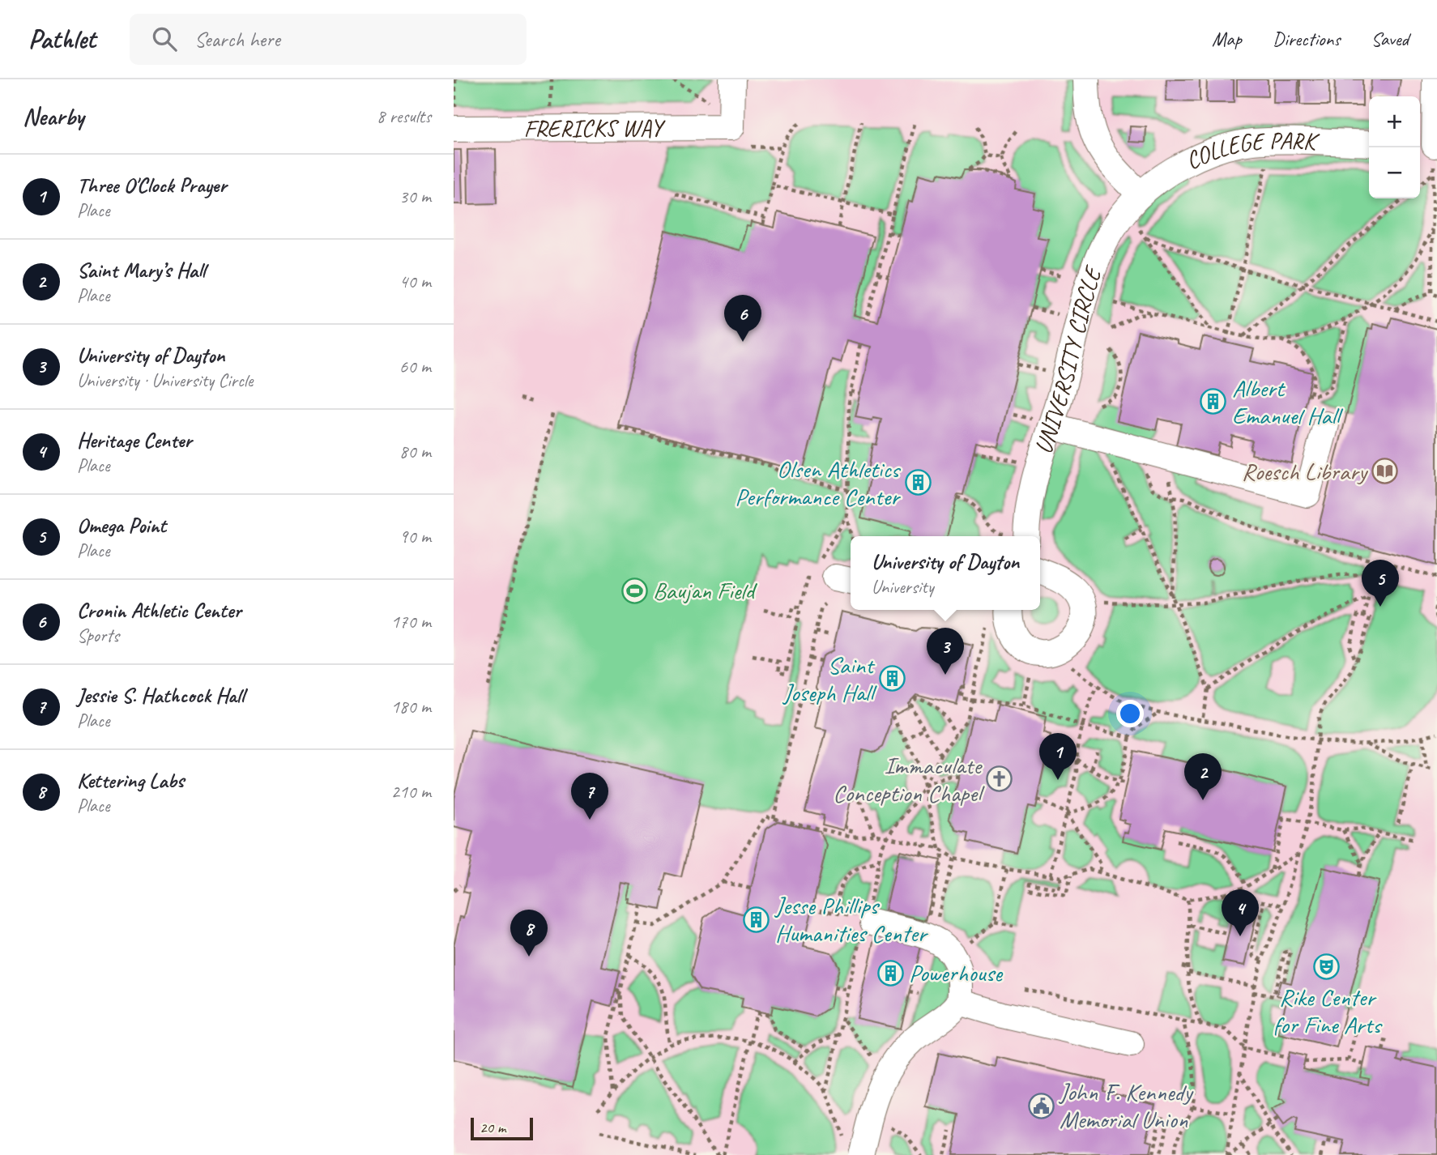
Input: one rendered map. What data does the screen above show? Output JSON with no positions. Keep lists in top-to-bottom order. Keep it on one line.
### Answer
{"streets":{"street":["FRERICKS WAY","COLLEGE PARK","UNIVERSITY CIRCLE"]},"crossings":[["COLLEGE PARK","UNIVERSITY CIRCLE"]],"places":{"building":["Albert Emanuel Hall","Olsen Athletics Performance Center","Saint Joseph Hall","Jesse Phillips Humanities Center","Powerhouse"],"library":["Roesch Library"],"sports":["Baujan Field"],"church":["Immaculate Conception Chapel"],"theatre":["Rike Center for Fine Arts"],"public building":["John F. Kennedy Memorial Union"]},"scale_bar":"20 m","page":{"header":"Pathlet","search":"Search here","nav":["Map","Directions","Saved"],"heading":["Nearby","8 results"],"map_buttons":["+","−"],"list":[{"mark":"1","name":"Three O'Clock Prayer","note":"Place","value":"30 m"},{"mark":"2","name":"Saint Mary’s Hall","note":"Place","value":"40 m"},{"mark":"3","name":"University of Dayton","note":"University · University Circle","value":"60 m"},{"mark":"4","name":"Heritage Center","note":"Place","value":"80 m"},{"mark":"5","name":"Omega Point","note":"Place","value":"90 m"},{"mark":"6","name":"Cronin Athletic Center","note":"Sports","value":"170 m"},{"mark":"7","name":"Jessie S. Hathcock Hall","note":"Place","value":"180 m"},{"mark":"8","name":"Kettering Labs","note":"Place","value":"210 m"}],"pins":["6","5","3","1","2","7","4","8"],"popup":["University of Dayton","University"],"scale":"20 m"}}
